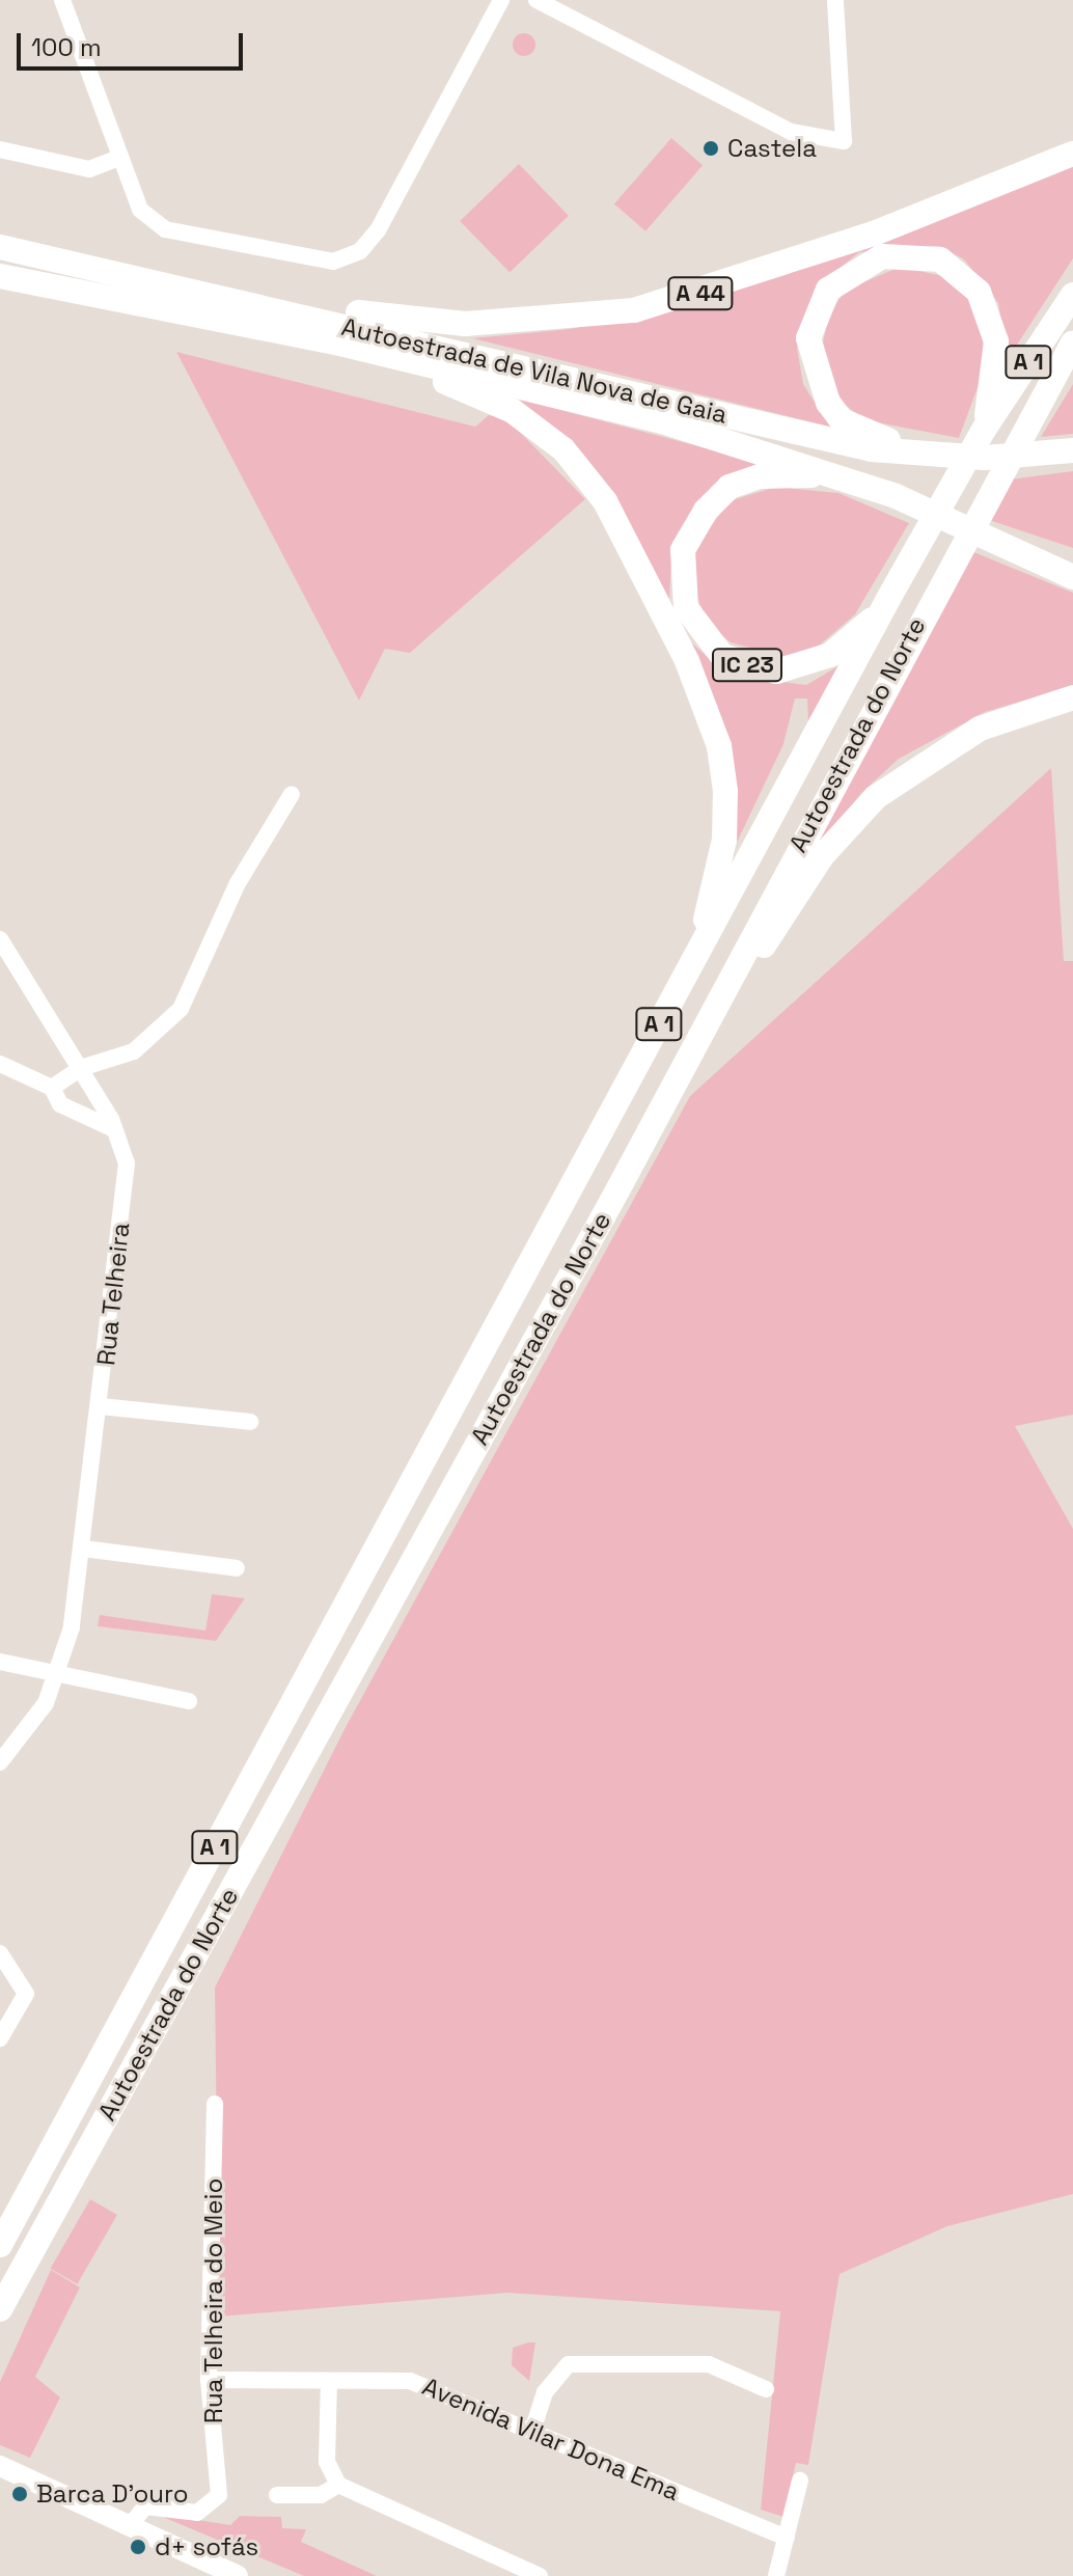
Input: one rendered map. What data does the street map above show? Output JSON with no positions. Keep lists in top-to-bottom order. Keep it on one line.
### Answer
{"streets":{"highway":["A 44","A 1","Autoestrada de Vila Nova de Gaia","IC 23","Autoestrada do Norte"],"street":["Rua Telheira","Rua Telheira do Meio","Avenida Vilar Dona Ema"]},"crossings":[["A 44","Autoestrada de Vila Nova de Gaia"],["A 1","IC 23"],["A 1","Autoestrada do Norte"],["Autoestrada de Vila Nova de Gaia","IC 23"],["IC 23","Autoestrada do Norte"],["Rua Telheira do Meio","Avenida Vilar Dona Ema"]],"places":["Castela","Barca D'ouro","d+ sofás"],"scale_bar":"100 m"}
